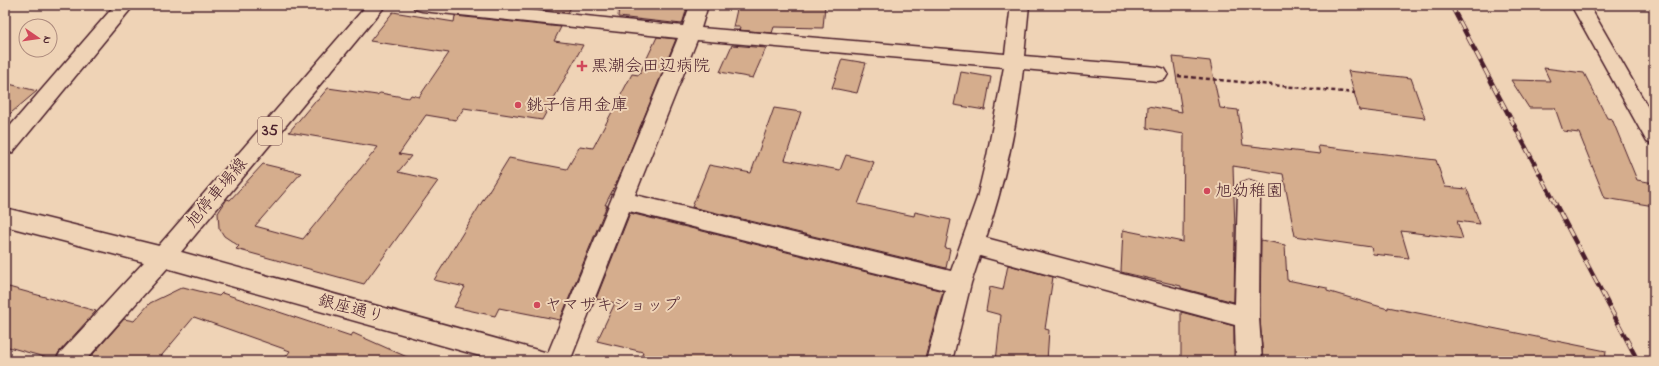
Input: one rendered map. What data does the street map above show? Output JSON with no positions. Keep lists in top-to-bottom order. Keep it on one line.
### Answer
{"streets":{"street":["35","旭停車場線","銀座通り"]},"crossings":[["旭停車場線","銀座通り"]],"places":{"health":["黒潮会田辺病院"],"other":["銚子信用金庫","旭幼稚園","ヤマザキショップ"]},"north":"right"}
